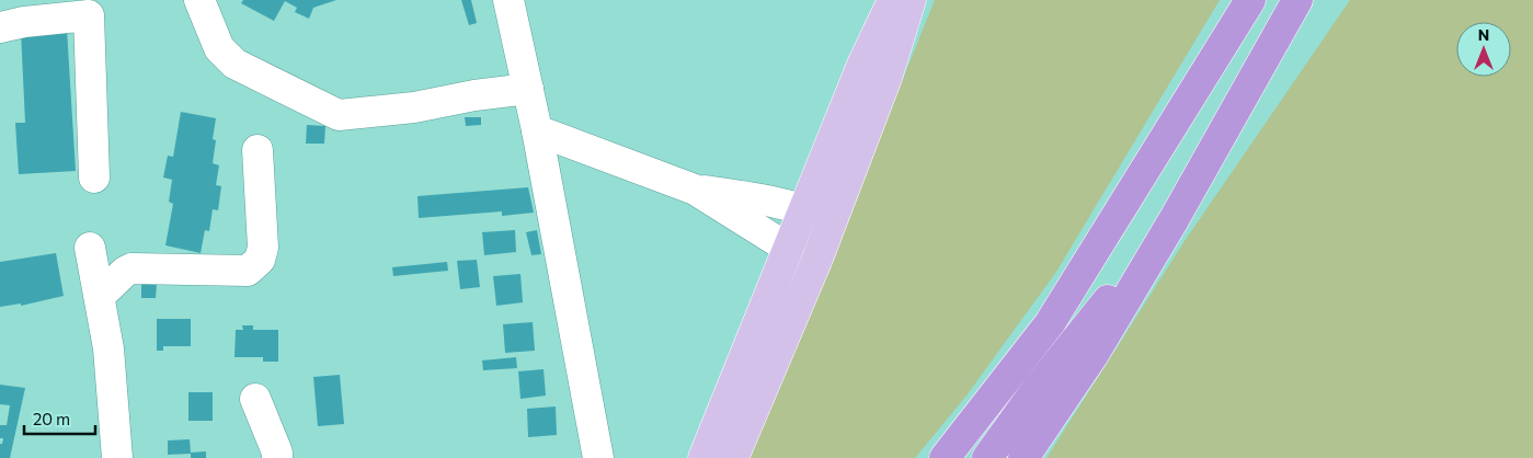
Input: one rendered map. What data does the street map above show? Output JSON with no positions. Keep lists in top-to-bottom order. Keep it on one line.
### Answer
{"scale_bar":"20 m","north":"top"}
